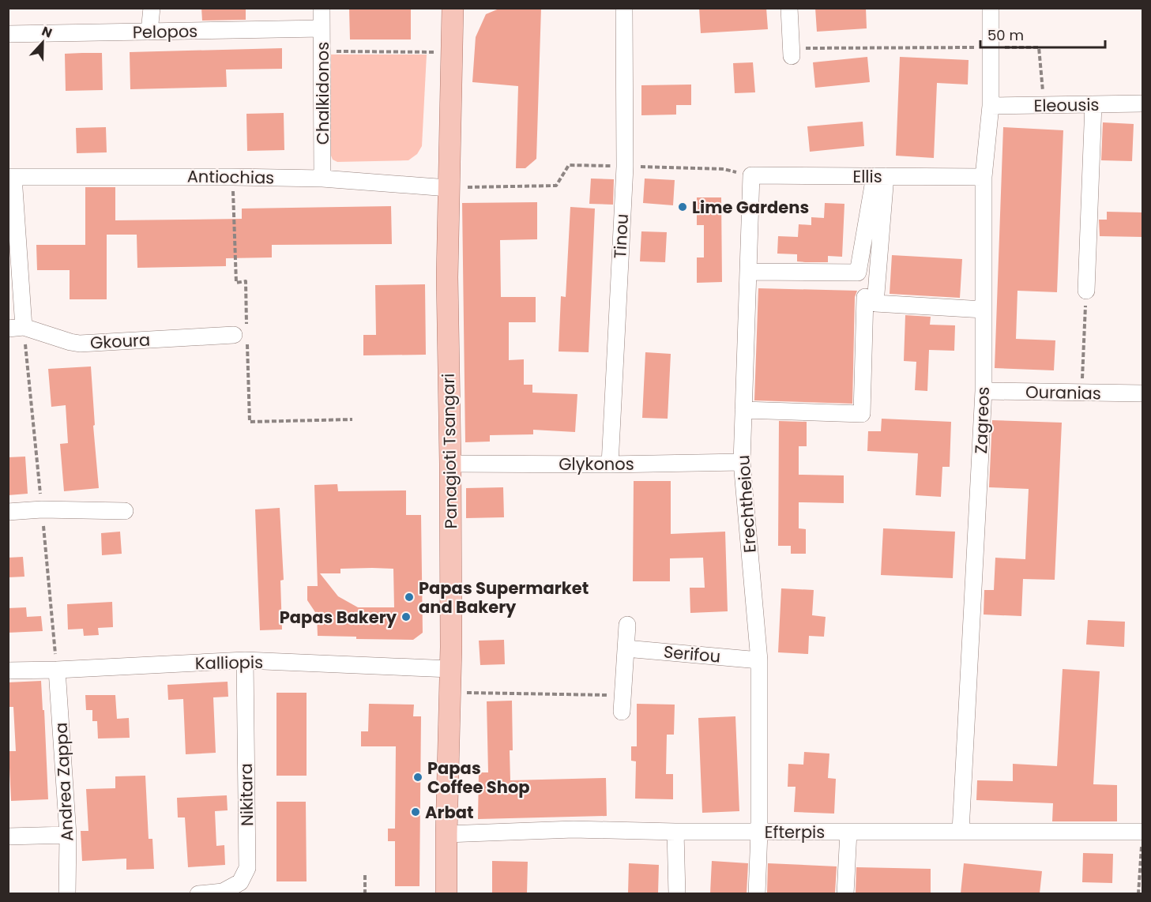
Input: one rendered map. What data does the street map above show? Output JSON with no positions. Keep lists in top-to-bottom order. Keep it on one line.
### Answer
{"streets":{"main road":["Panagioti Tsangari"],"street":["Pelopos","Chalkidonos","Eleousis","Ellis","Antiochias","Tinou","Gkoura","Ouranias","Zagreos","Glykonos","Erechtheiou","Serifou","Kalliopis","Andrea Zappa","Nikitara","Efterpis"]},"crossings":[["Pelopos","Chalkidonos"],["Chalkidonos","Antiochias"],["Eleousis","Zagreos"],["Ellis","Zagreos"],["Ellis","Erechtheiou"],["Antiochias","Panagioti Tsangari"],["Tinou","Glykonos"],["Ouranias","Zagreos"],["Zagreos","Efterpis"],["Panagioti Tsangari","Glykonos"],["Panagioti Tsangari","Kalliopis"],["Panagioti Tsangari","Efterpis"],["Glykonos","Erechtheiou"],["Erechtheiou","Serifou"],["Erechtheiou","Efterpis"],["Kalliopis","Andrea Zappa"],["Kalliopis","Nikitara"]],"places":["Lime Gardens","Papas Supermarket and Bakery","Papas Bakery","Papas Coffee Shop","Arbat"],"scale_bar":"50 m","north":"top"}
